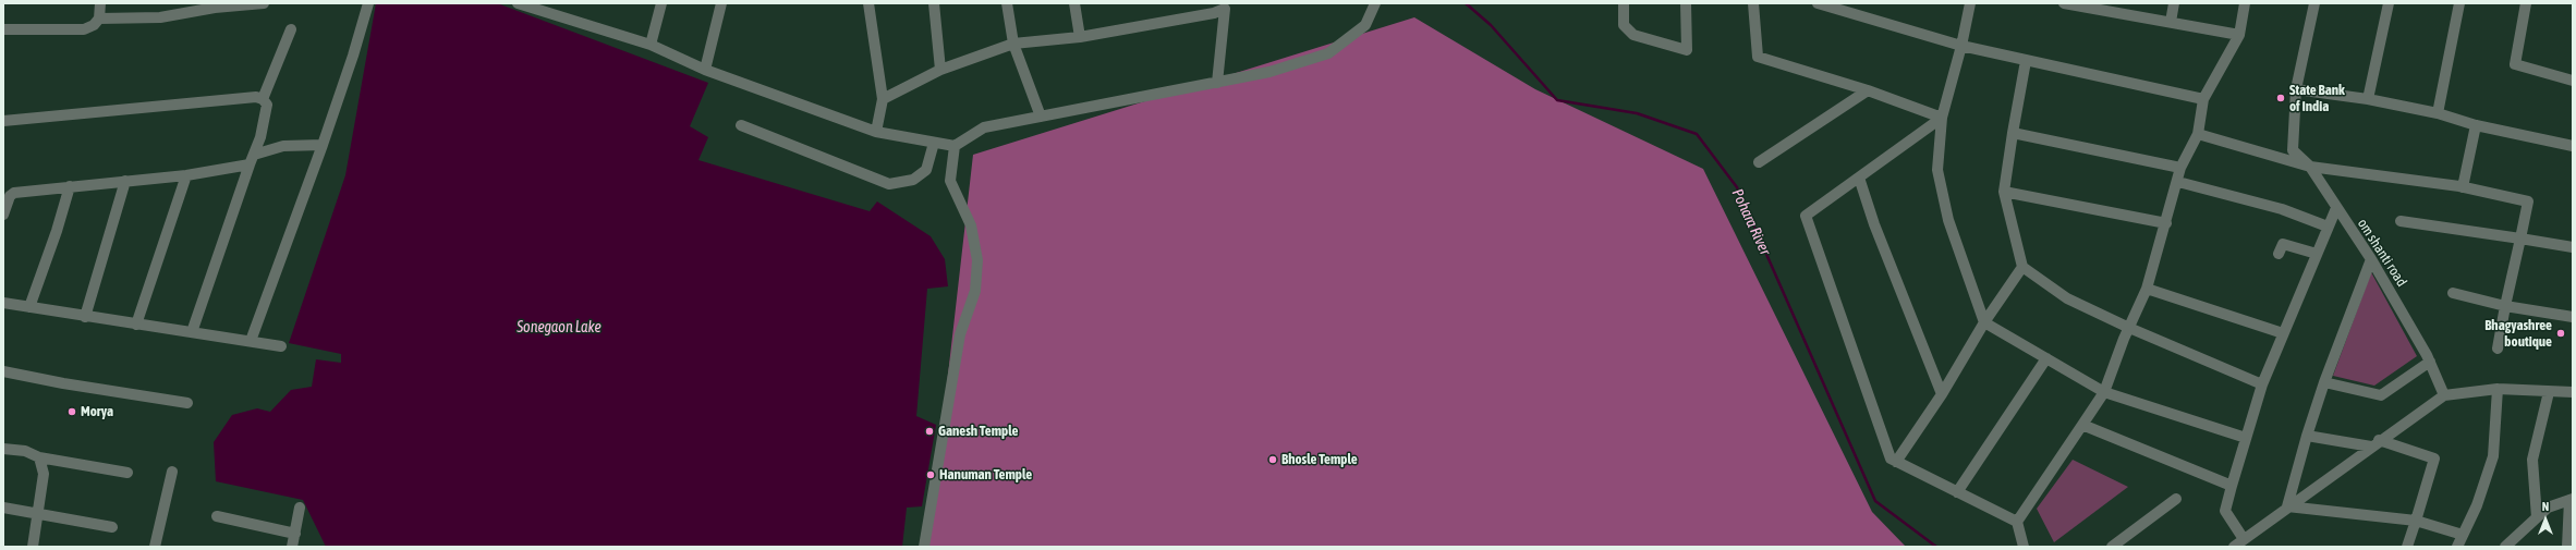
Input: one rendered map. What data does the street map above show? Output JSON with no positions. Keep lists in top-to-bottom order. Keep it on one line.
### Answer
{"streets":{"street":["om shanti road"]},"water":["Pohara River","Sonegaon Lake"],"places":["State Bank of India","Bhagyashree boutique","Morya","Ganesh Temple","Bhosle Temple","Hanuman Temple"],"north":"top"}
